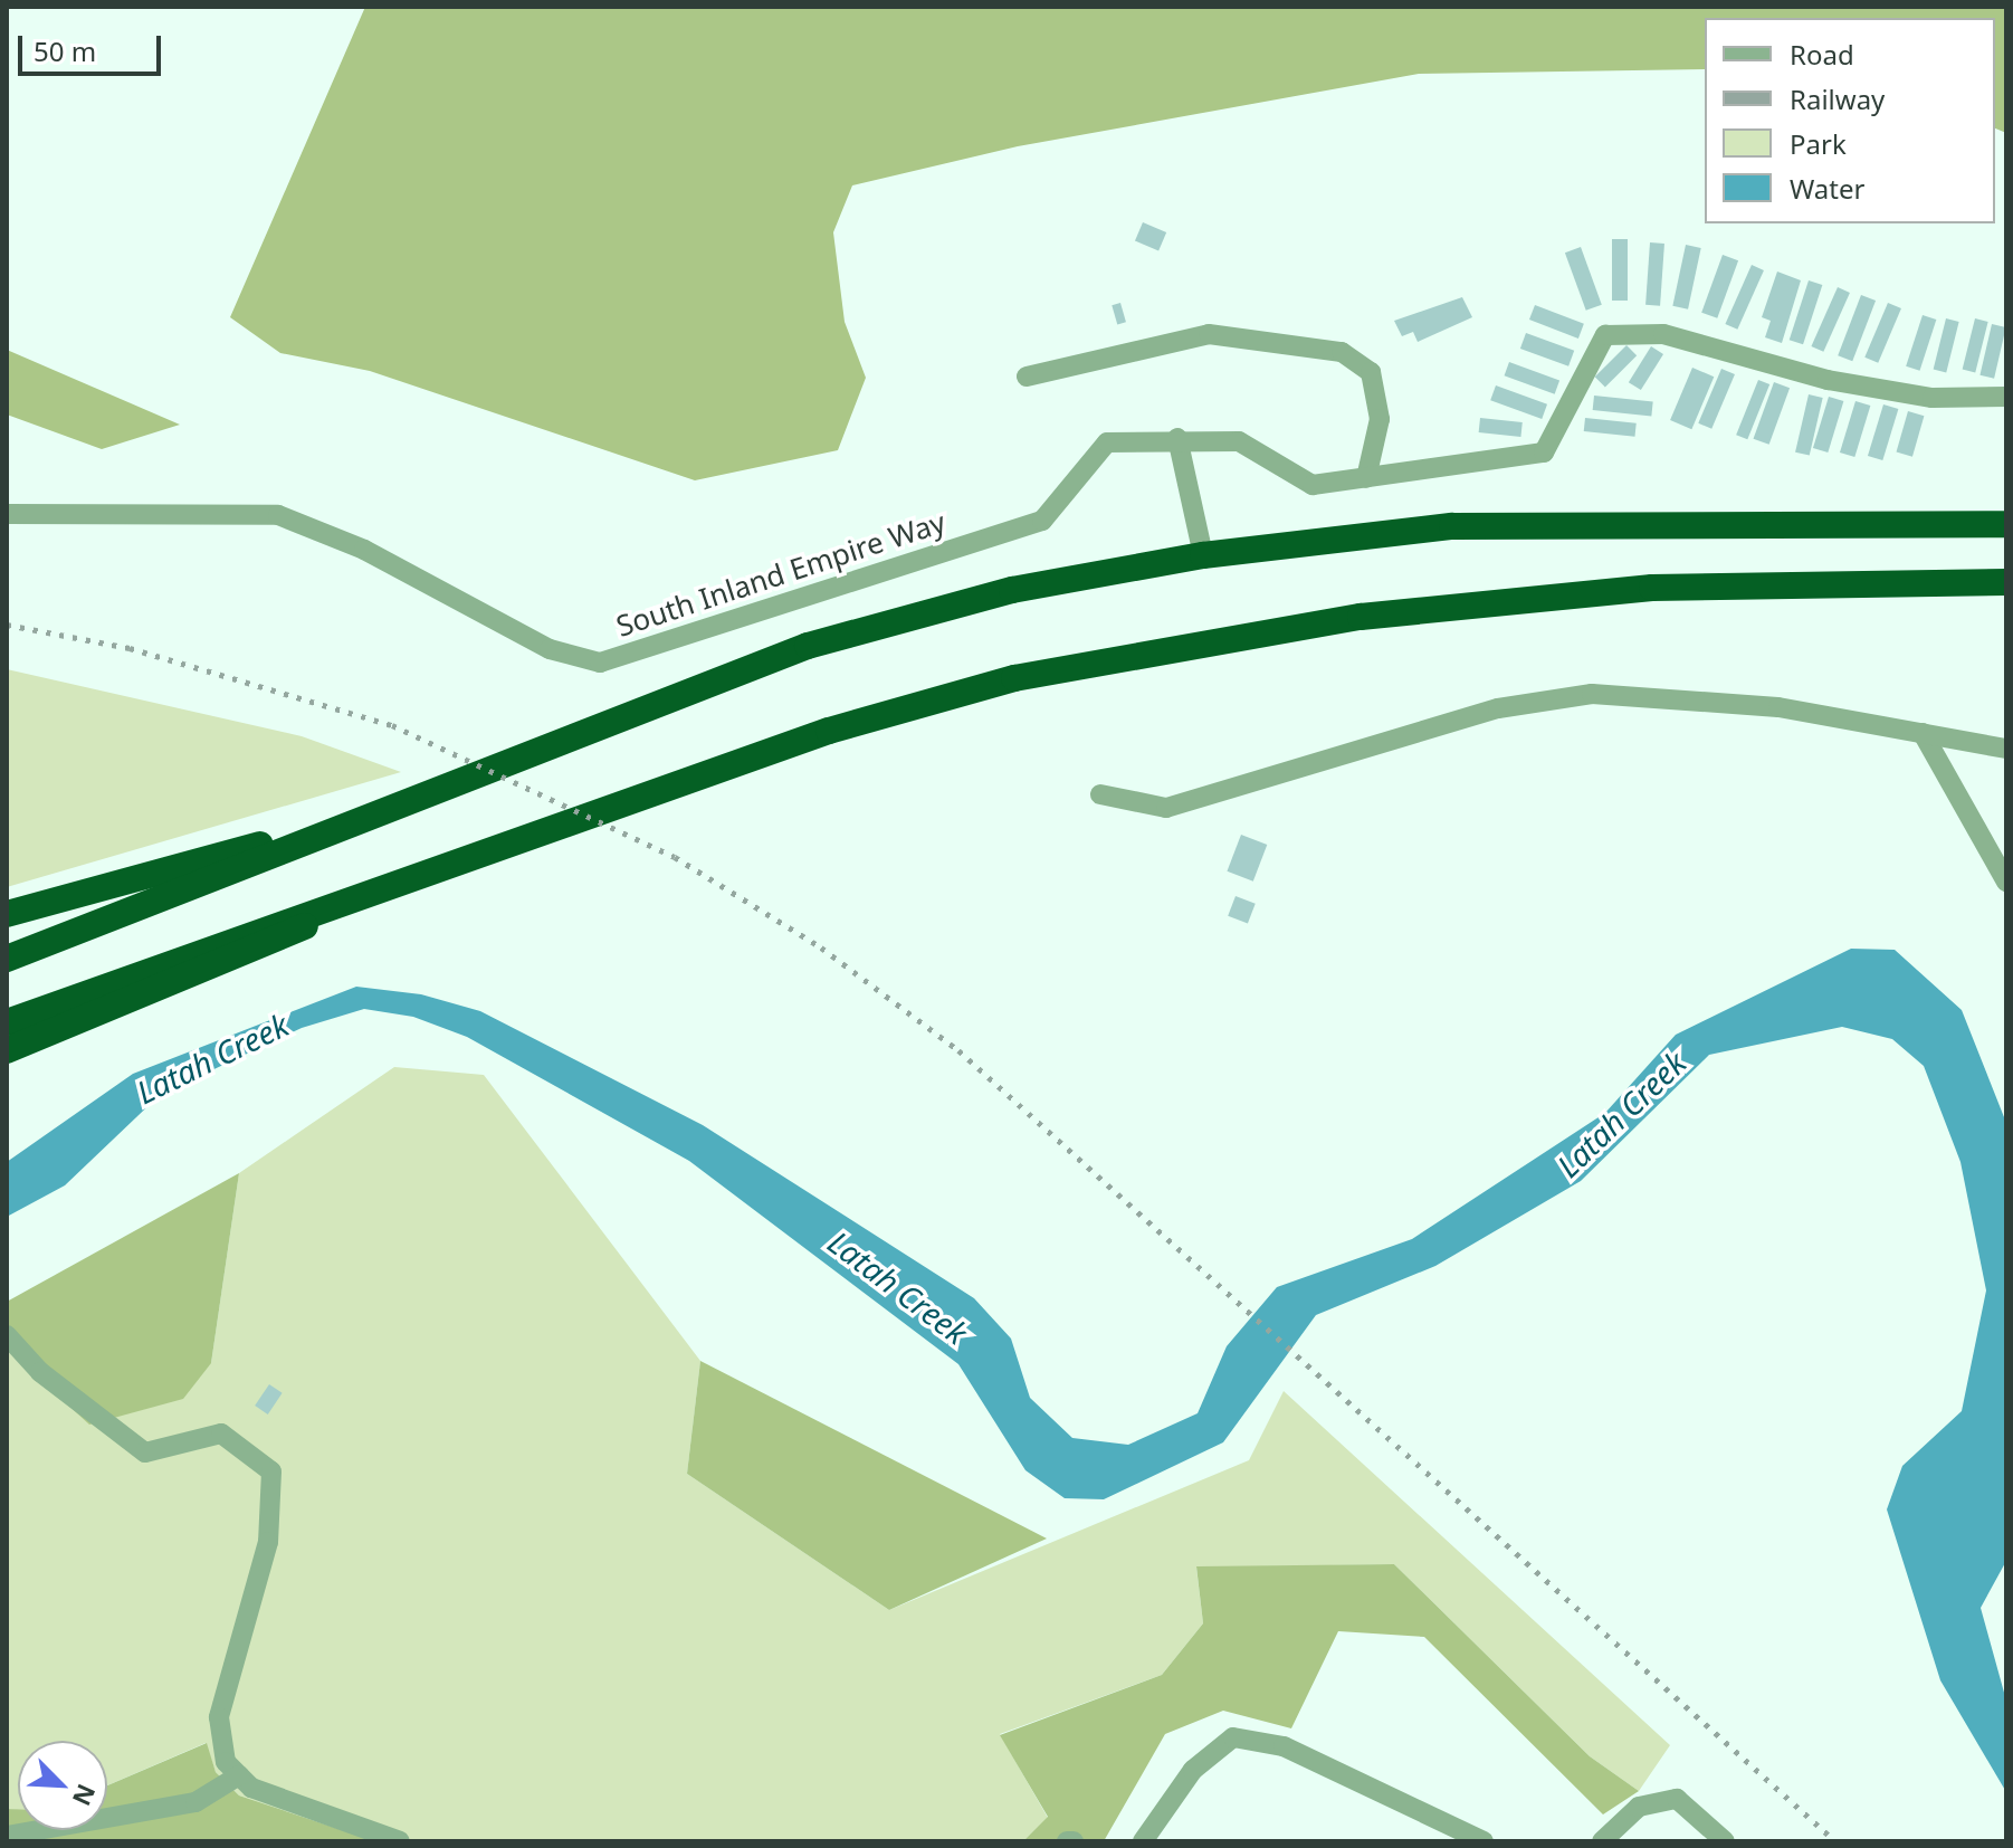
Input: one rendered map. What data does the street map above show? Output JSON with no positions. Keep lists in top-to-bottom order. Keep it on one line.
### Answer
{"streets":{"street":["South Inland Empire Way"]},"water":["Latah Creek"],"legend":["Road","Railway","Park","Water"],"scale_bar":"50 m","north":"bottom right"}
